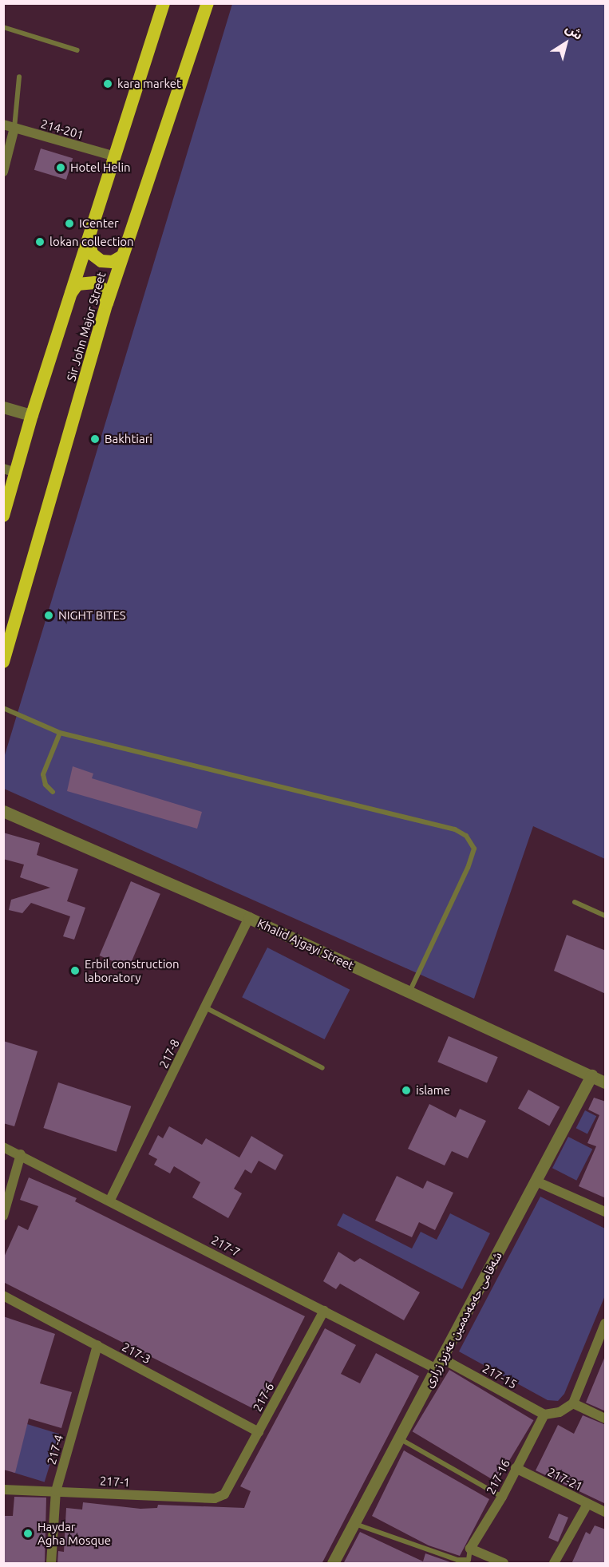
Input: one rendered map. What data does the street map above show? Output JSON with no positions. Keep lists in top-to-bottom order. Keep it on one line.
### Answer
{"streets":{"highway":["Sir John Major Street"],"street":["214-201","Khalid Ajgayi Street","217-8","217-7","شەقامی حەمەدەمین عەزیز زراری","217-3","217-15","217-6","217-4","217-16","217-21","217-1"]},"crossings":[["214-201","Sir John Major Street"],["Khalid Ajgayi Street","217-8"],["Khalid Ajgayi Street","شەقامی حەمەدەمین عەزیز زراری"],["217-8","217-7"],["217-7","شەقامی حەمەدەمین عەزیز زراری"],["217-7","217-15"],["217-7","217-6"],["شەقامی حەمەدەمین عەزیز زراری","217-15"],["217-3","217-6"],["217-3","217-4"],["217-15","217-16"],["217-6","217-1"],["217-4","217-1"],["217-16","217-21"]],"places":["kara market","Hotel Helin","ICenter","lokan collection","Bakhtiari","NIGHT BITES","Erbil construction laboratory","islame","Haydar Agha Mosque"],"north":"top right"}
